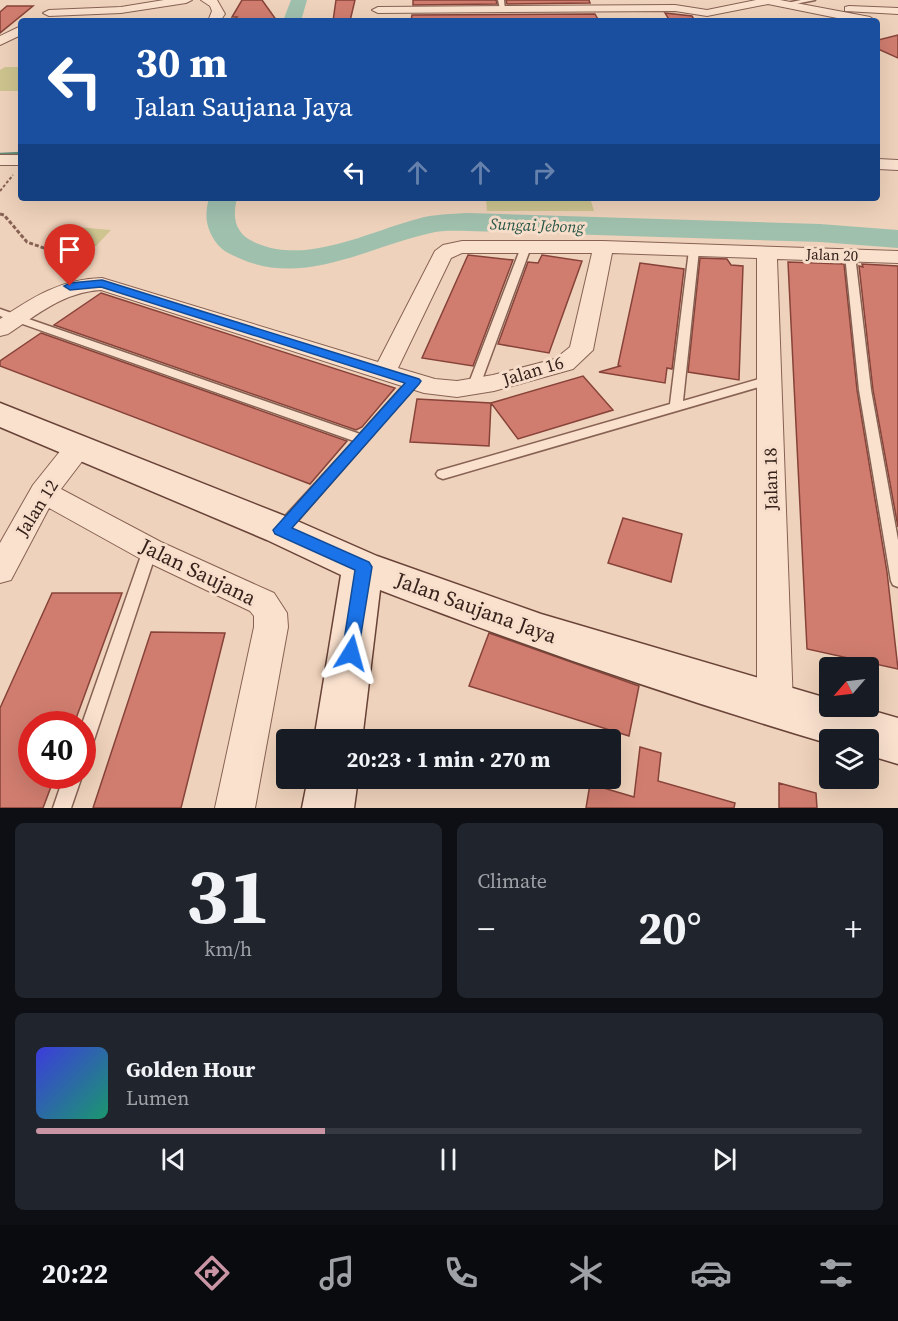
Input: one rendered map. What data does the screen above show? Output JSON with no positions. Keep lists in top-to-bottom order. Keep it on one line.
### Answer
{"streets":{"main road":["Jalan Saujana Jaya"],"street":["Jalan 20","Jalan 16","Jalan 18","Jalan 12","Jalan Saujana"]},"crossings":[["Jalan 20","Jalan 16"],["Jalan 20","Jalan 18"],["Jalan 18","Jalan Saujana Jaya"],["Jalan 12","Jalan Saujana"],["Jalan 12","Jalan Saujana Jaya"]],"water":["Sungai Jebong"],"north":"bottom left","page":{"turn":["30 m","Jalan Saujana Jaya"],"limit":"40","trip":"20:23 · 1 min · 270 m","tile":[["31","km/h"],"Climate"],"heat":["−","20°","+"],"song":["Golden Hour","Lumen"],"tabs":"20:22"}}
